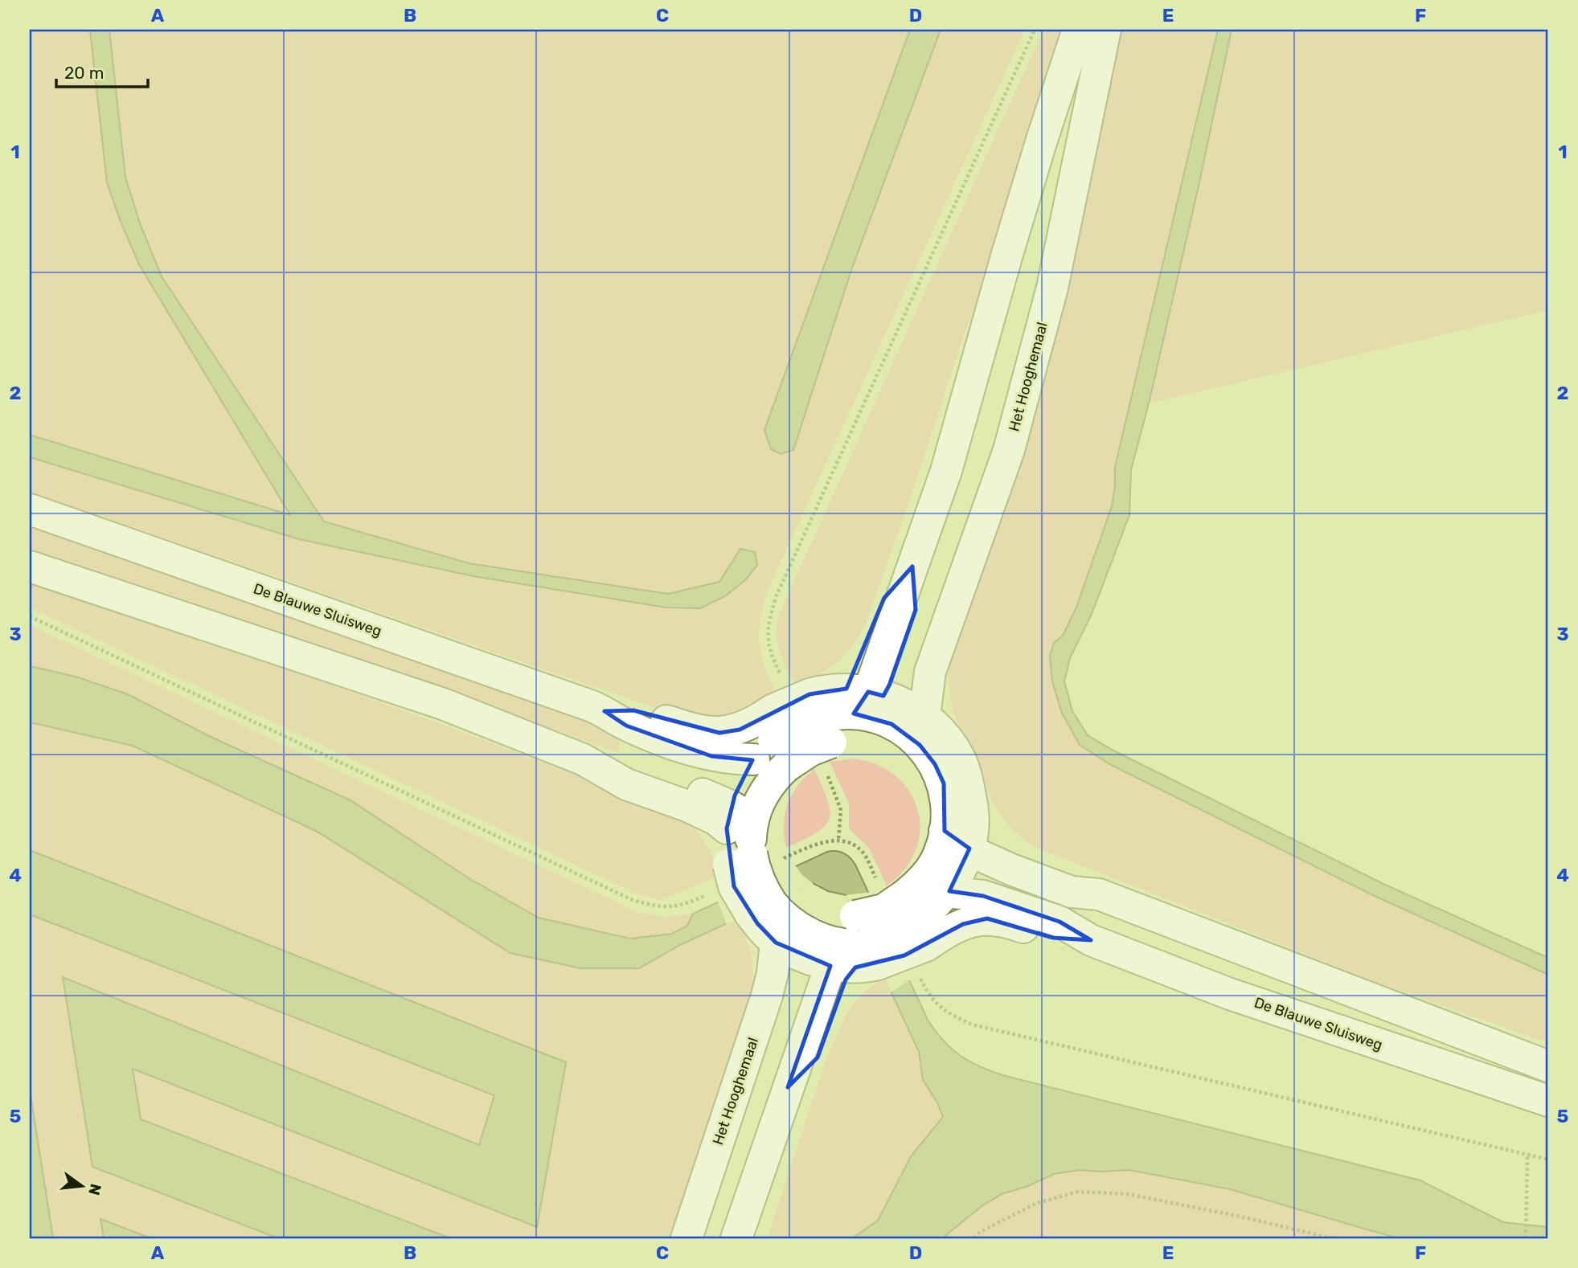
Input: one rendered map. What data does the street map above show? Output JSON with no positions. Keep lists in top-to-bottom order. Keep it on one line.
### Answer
{"streets":{"main road":["Het Hooghemaal","De Blauwe Sluisweg"]},"scale_bar":"20 m","north":"right","grid":{"columns":["A","B","C","D","E","F"],"rows":["1","2","3","4","5"]}}
